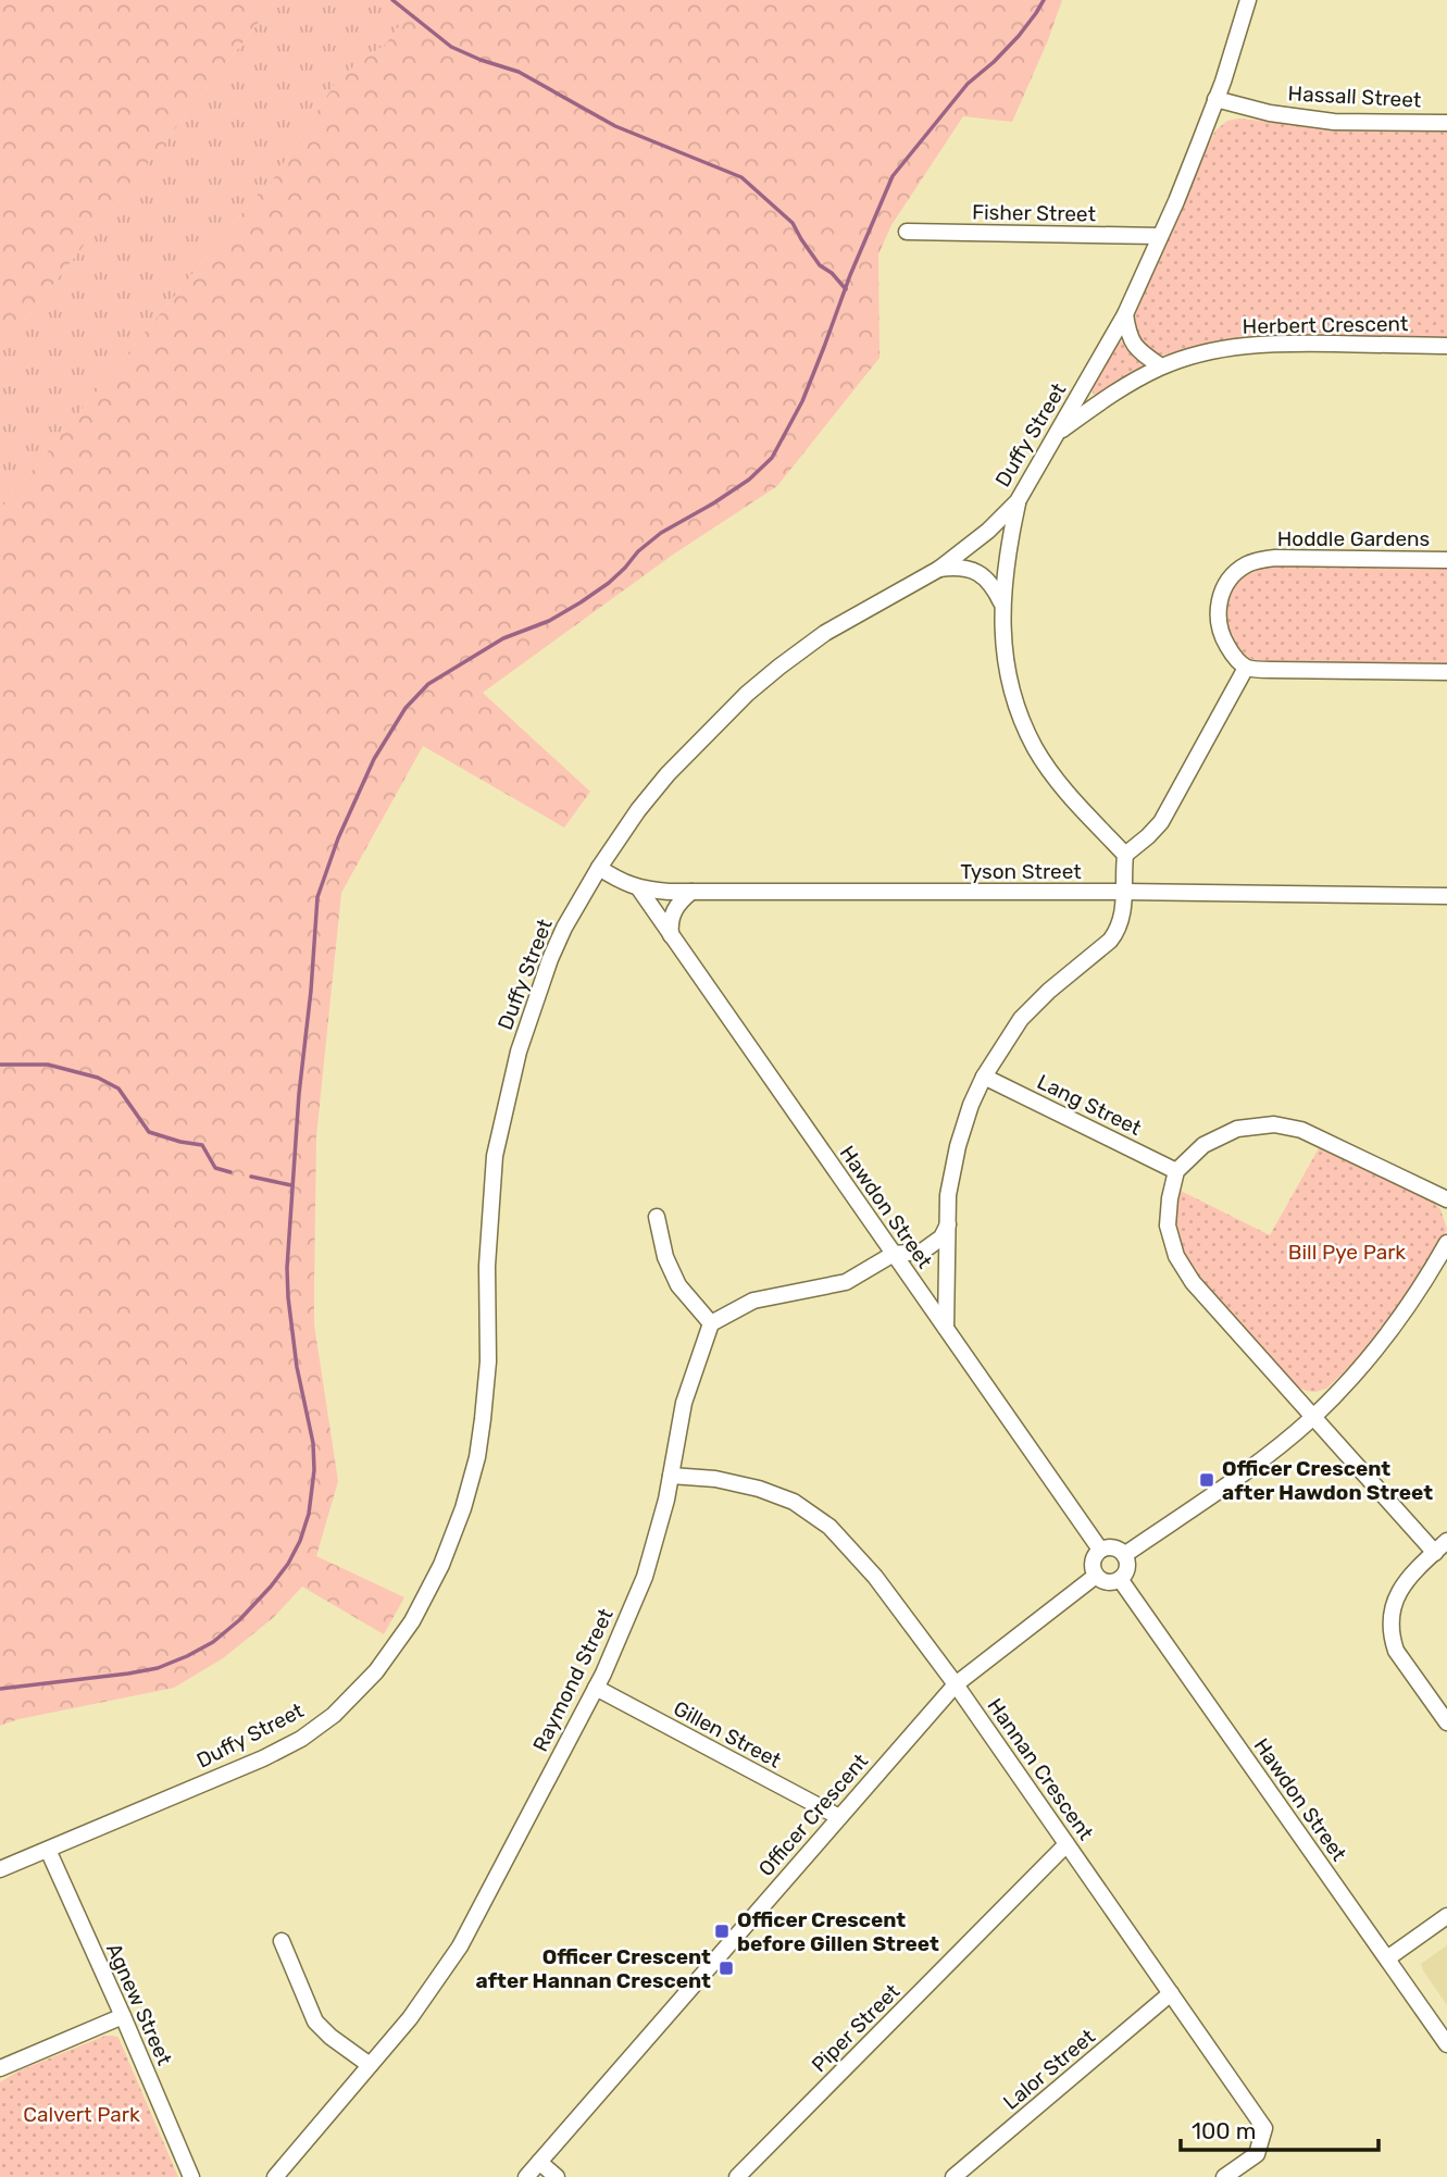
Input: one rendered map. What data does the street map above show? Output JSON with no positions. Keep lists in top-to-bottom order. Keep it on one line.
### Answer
{"streets":{"street":["Hassall Street","Fisher Street","Herbert Crescent","Duffy Street","Hoddle Gardens","Tyson Street","Lang Street","Hawdon Street","Raymond Street","Gillen Street","Hannan Crescent","Officer Crescent","Agnew Street","Piper Street","Lalor Street"]},"crossings":[["Hassall Street","Duffy Street"],["Fisher Street","Duffy Street"],["Herbert Crescent","Duffy Street"],["Duffy Street","Tyson Street"],["Duffy Street","Agnew Street"],["Tyson Street","Hawdon Street"],["Hawdon Street","Officer Crescent"],["Raymond Street","Gillen Street"],["Raymond Street","Hannan Crescent"],["Gillen Street","Officer Crescent"],["Hannan Crescent","Officer Crescent"],["Hannan Crescent","Piper Street"],["Hannan Crescent","Lalor Street"]],"parks":["Bill Pye Park","Calvert Park"],"places":{"transit":["Officer Crescent after Hawdon Street","Officer Crescent before Gillen Street","Officer Crescent after Hannan Crescent"]},"scale_bar":"100 m"}
